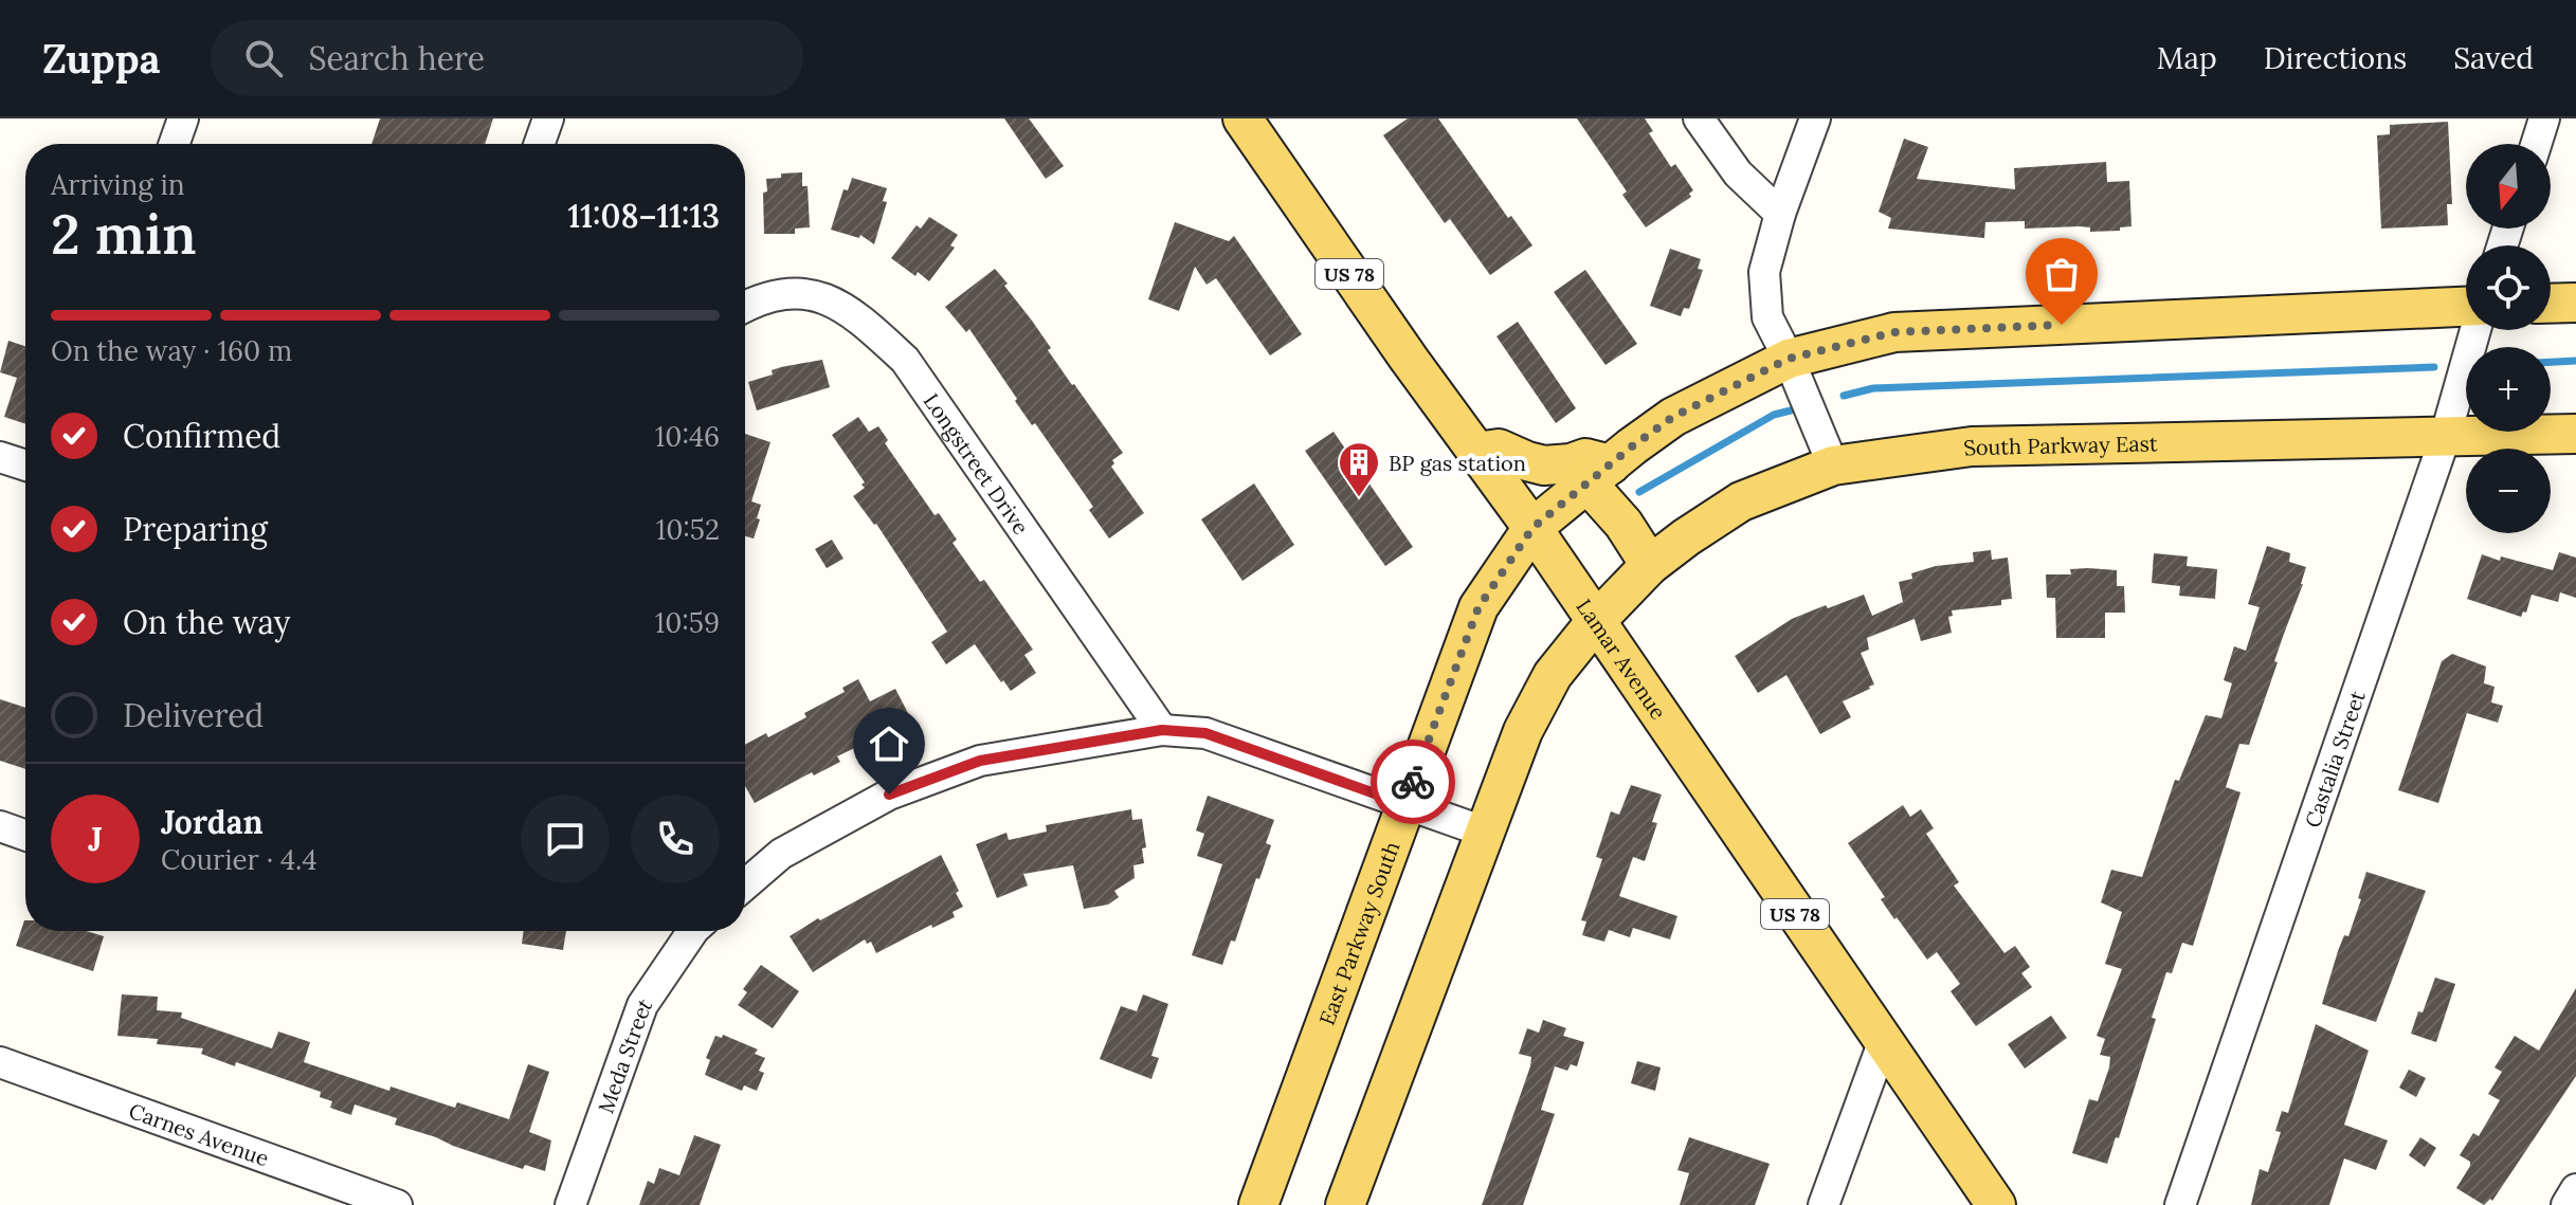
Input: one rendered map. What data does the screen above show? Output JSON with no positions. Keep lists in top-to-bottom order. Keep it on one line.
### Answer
{"streets":{"main road":["US 78","South Parkway East","Lamar Avenue","East Parkway South"],"street":["Longstreet Drive","Castalia Street","Meda Street","Carnes Avenue"]},"crossings":[["South Parkway East","Lamar Avenue"],["South Parkway East","Castalia Street"],["Lamar Avenue","East Parkway South"]],"places":{"building":["BP gas station"]},"north":"bottom","page":{"header":"Zuppa","search":"Search here","nav":["Map","Directions","Saved"],"map_buttons":["+","−"],"heading":["2 min","Arriving in","11:08–11:13"],"panel":["Jordan","Courier · 4.4"],"bar":"On the way · 160 m","list":[["Confirmed","10:46"],["Preparing","10:52"],["On the way","10:59"],"Delivered"],"round":"J"}}
